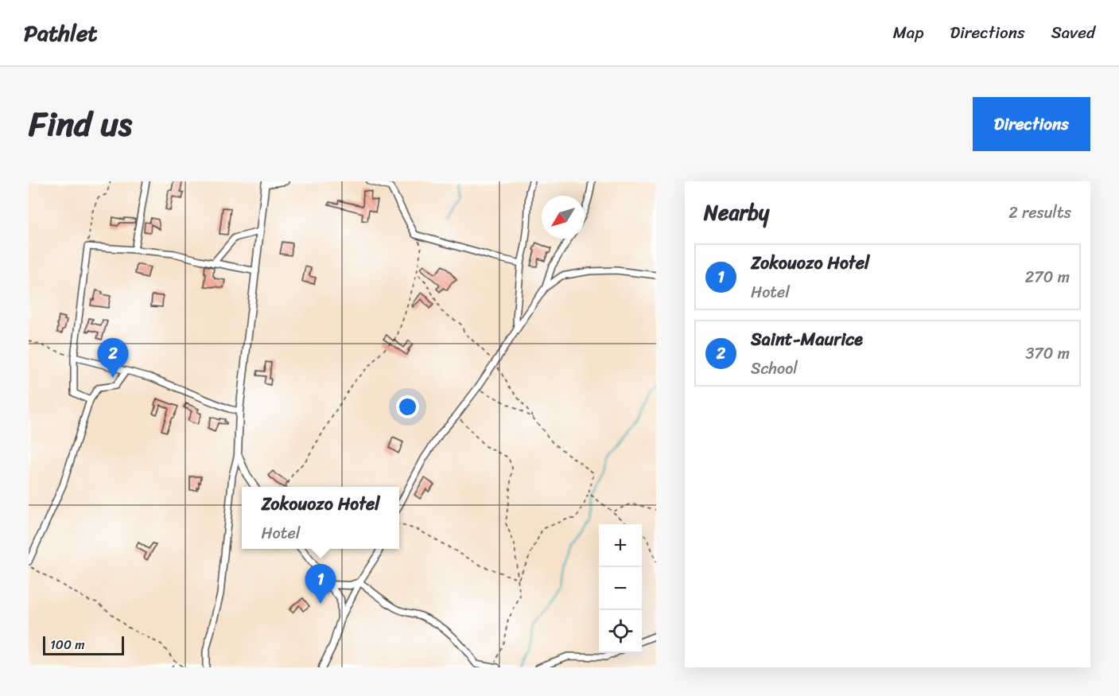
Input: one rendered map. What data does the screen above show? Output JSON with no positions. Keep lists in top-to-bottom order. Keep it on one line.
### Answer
{"scale_bar":"100 m","north":"bottom left","page":{"header":"Pathlet","nav":["Map","Directions","Saved"],"title":"Find us","buttons":"Directions","heading":["Nearby","2 results"],"list":[{"mark":"1","name":"Zokouozo Hotel","note":"Hotel","value":"270 m"},{"mark":"2","name":"Saint-Maurice","note":"School","value":"370 m"}],"pins":["2","1"],"popup":["Zokouozo Hotel","Hotel"],"map_buttons":["+","−"],"scale":"100 m"}}
